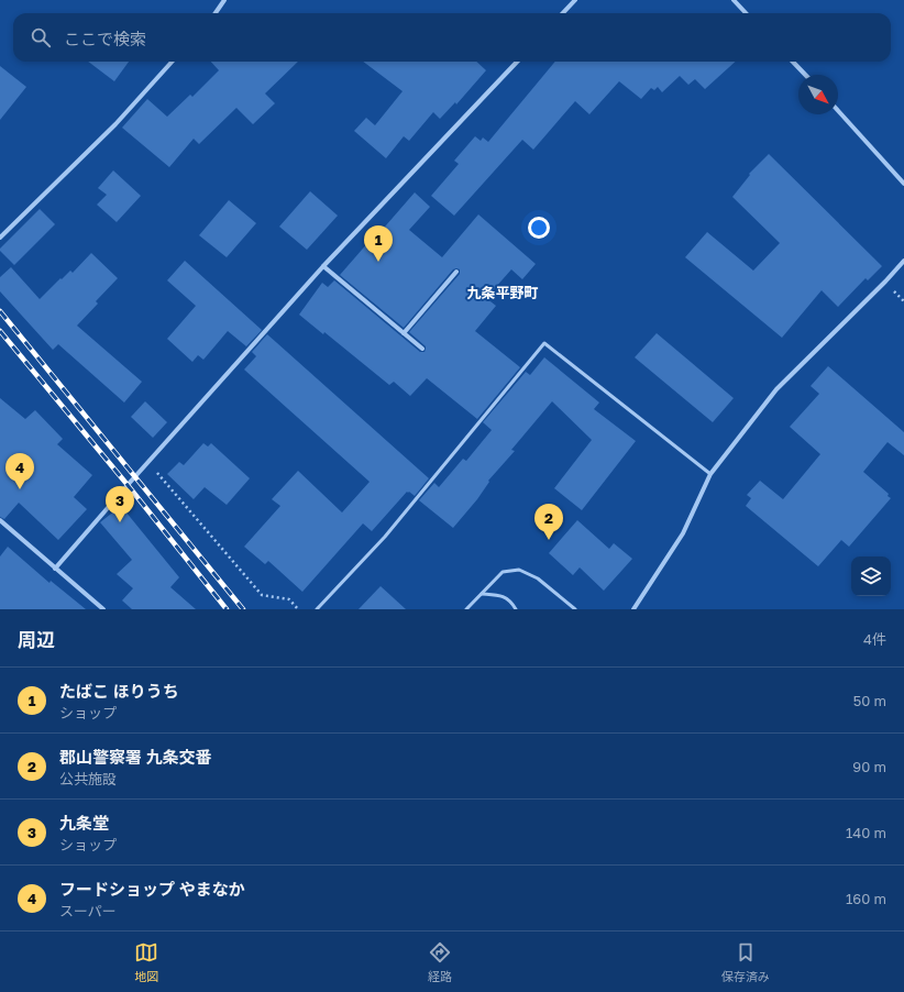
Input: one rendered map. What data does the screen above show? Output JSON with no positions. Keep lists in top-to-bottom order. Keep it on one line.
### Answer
{"districts":["九条平野町"],"north":"bottom right","page":{"search":"ここで検索","pins":["1","4","3","2"],"heading":["周辺","4件"],"list":[{"mark":"1","name":"たばこ ほりうち","note":"ショップ","value":"50 m"},{"mark":"2","name":"郡山警察署 九条交番","note":"公共施設","value":"90 m"},{"mark":"3","name":"九条堂","note":"ショップ","value":"140 m"},{"mark":"4","name":"フードショップ やまなか","note":"スーパー","value":"160 m"}],"nav":["地図","経路","保存済み"]}}
